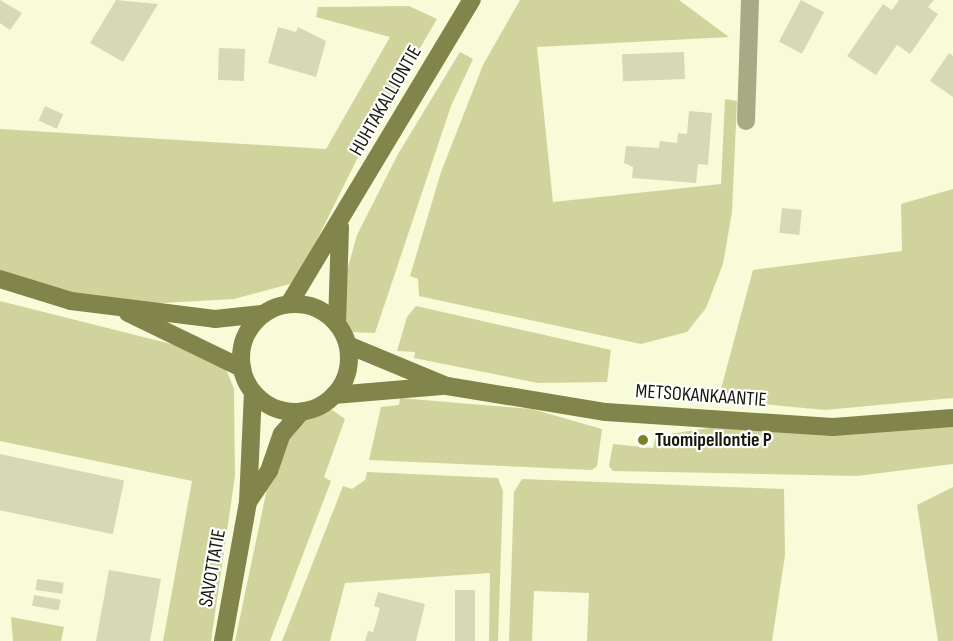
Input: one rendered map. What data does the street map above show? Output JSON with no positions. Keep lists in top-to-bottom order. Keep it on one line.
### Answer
{"streets":{"street":["HUHTAKALLIONTIE","METSOKANKAANTIE","SAVOTTATIE"]},"crossings":[["HUHTAKALLIONTIE","METSOKANKAANTIE"],["HUHTAKALLIONTIE","SAVOTTATIE"],["METSOKANKAANTIE","SAVOTTATIE"]],"places":["Tuomipellontie P"]}
